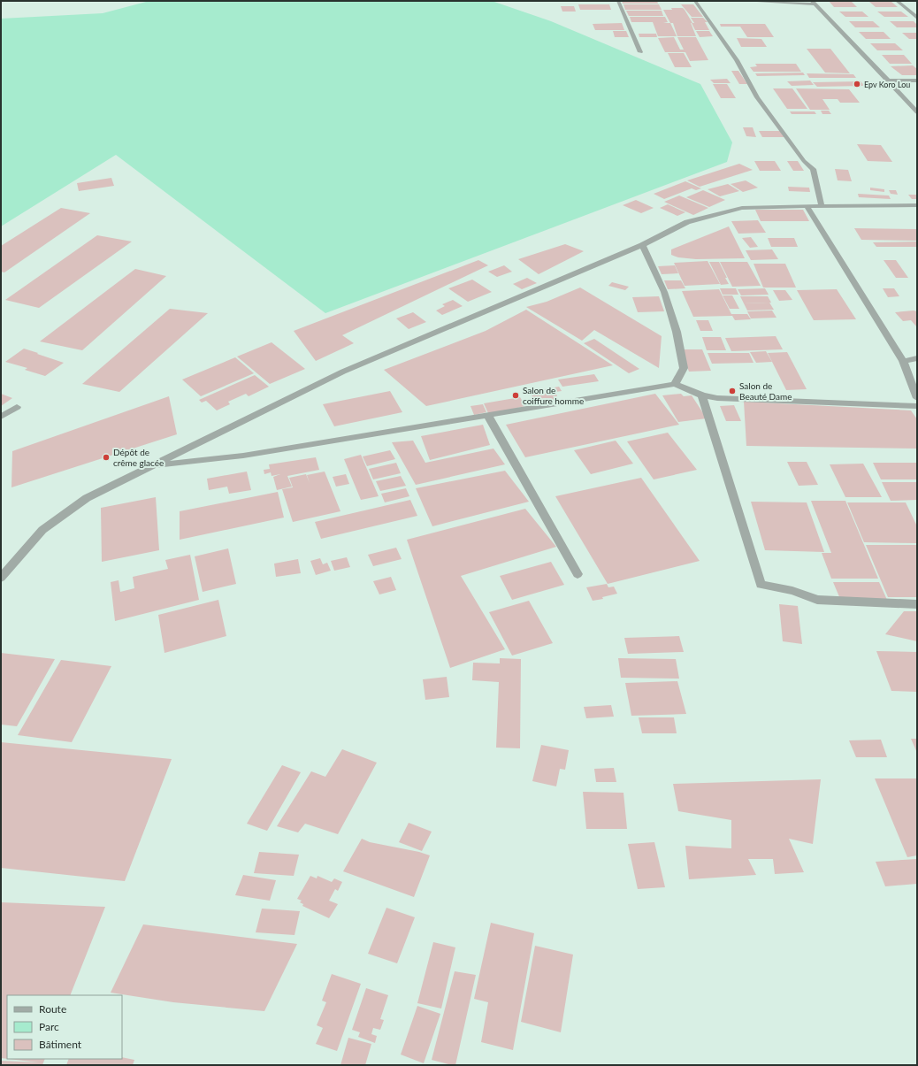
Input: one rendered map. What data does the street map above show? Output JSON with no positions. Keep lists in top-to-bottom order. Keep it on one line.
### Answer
{"places":["Epv Koro Lou","Salon de Beauté Dame","Salon de coiffure homme","Dépôt de crême glacée"],"legend":["Route","Parc","Bâtiment"]}
